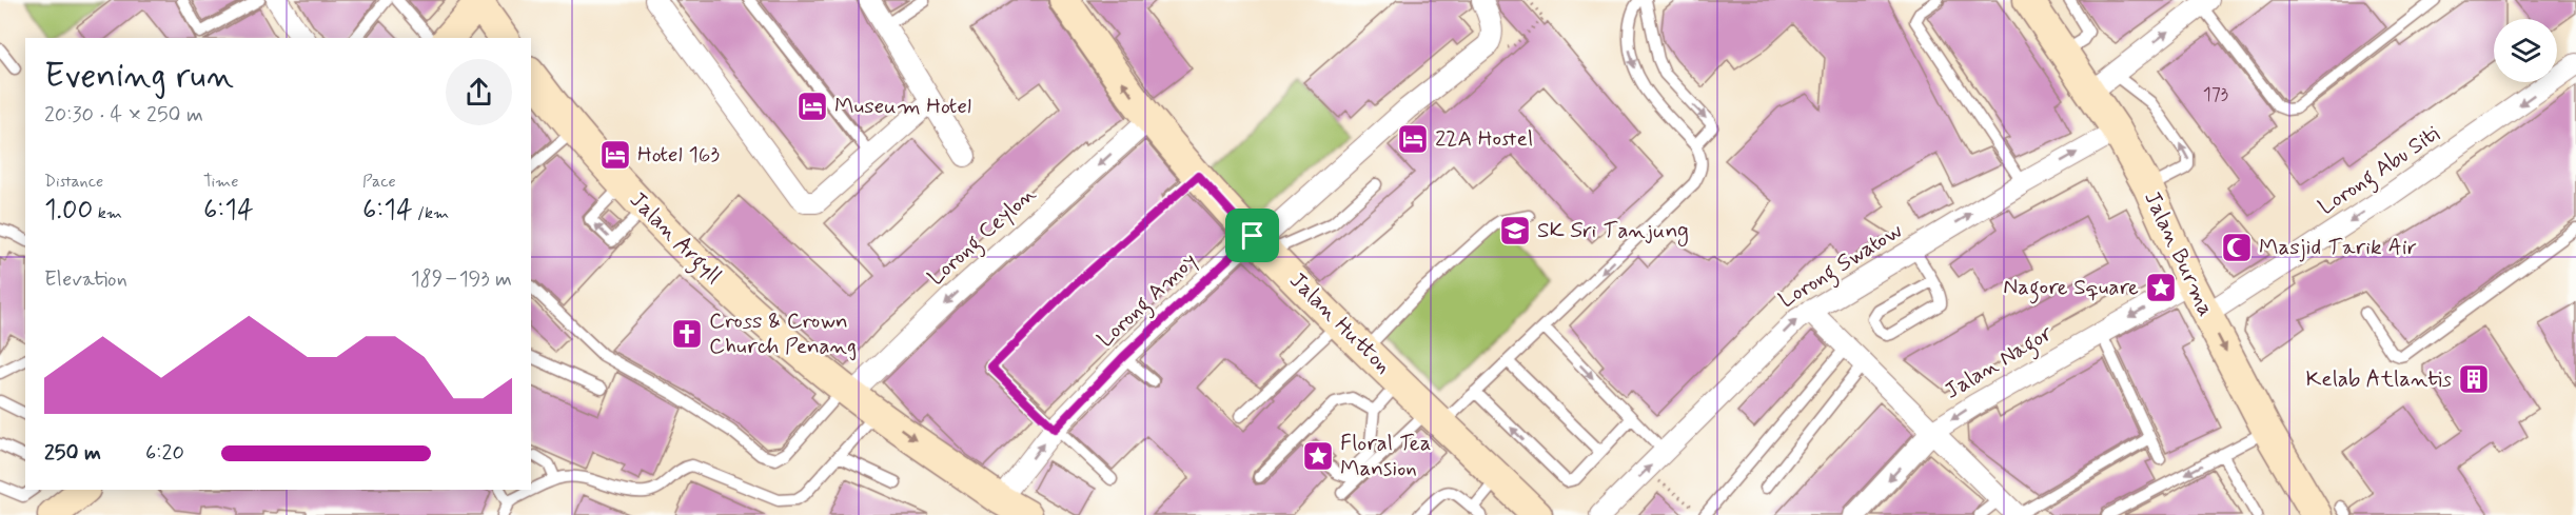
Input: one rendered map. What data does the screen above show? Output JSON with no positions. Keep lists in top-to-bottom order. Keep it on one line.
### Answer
{"streets":{"street":["Lorong Abu Siti","Lorong Ceylon","Jalan Argyll","Jalan Burma","Lorong Swatow","Lorong Amoy","Jalan Hutton","Jalan Nagor"]},"crossings":[["Lorong Abu Siti","Jalan Burma"],["Lorong Ceylon","Jalan Argyll"],["Lorong Ceylon","Jalan Hutton"],["Jalan Argyll","Lorong Amoy"],["Jalan Burma","Lorong Swatow"],["Jalan Burma","Jalan Nagor"],["Lorong Amoy","Jalan Hutton"]],"one_way":["Lorong Abu Siti","Lorong Ceylon","Lorong Swatow","Jalan Nagor"],"places":{"hotel":["Museum Hotel","22A Hostel","Hotel 163"],"school or university":["SK Sri Tanjung"],"mosque":["Masjid Tarik Air"],"place":["Nagore Square","Floral Tea Mansion"],"church":["Cross & Crown Church Penang"],"building":["Kelab Atlantis"]},"house_numbers":["173"],"page":{"heading":["Evening run","20:30 · 4 × 250 m"],"stats":[["Distance","1.00 km"],["Time","6:14"],["Pace","6:14 /km"]],"chart":["Elevation","189–193 m"],"list":[{"name":"250 m","note":"6:20"}]}}
